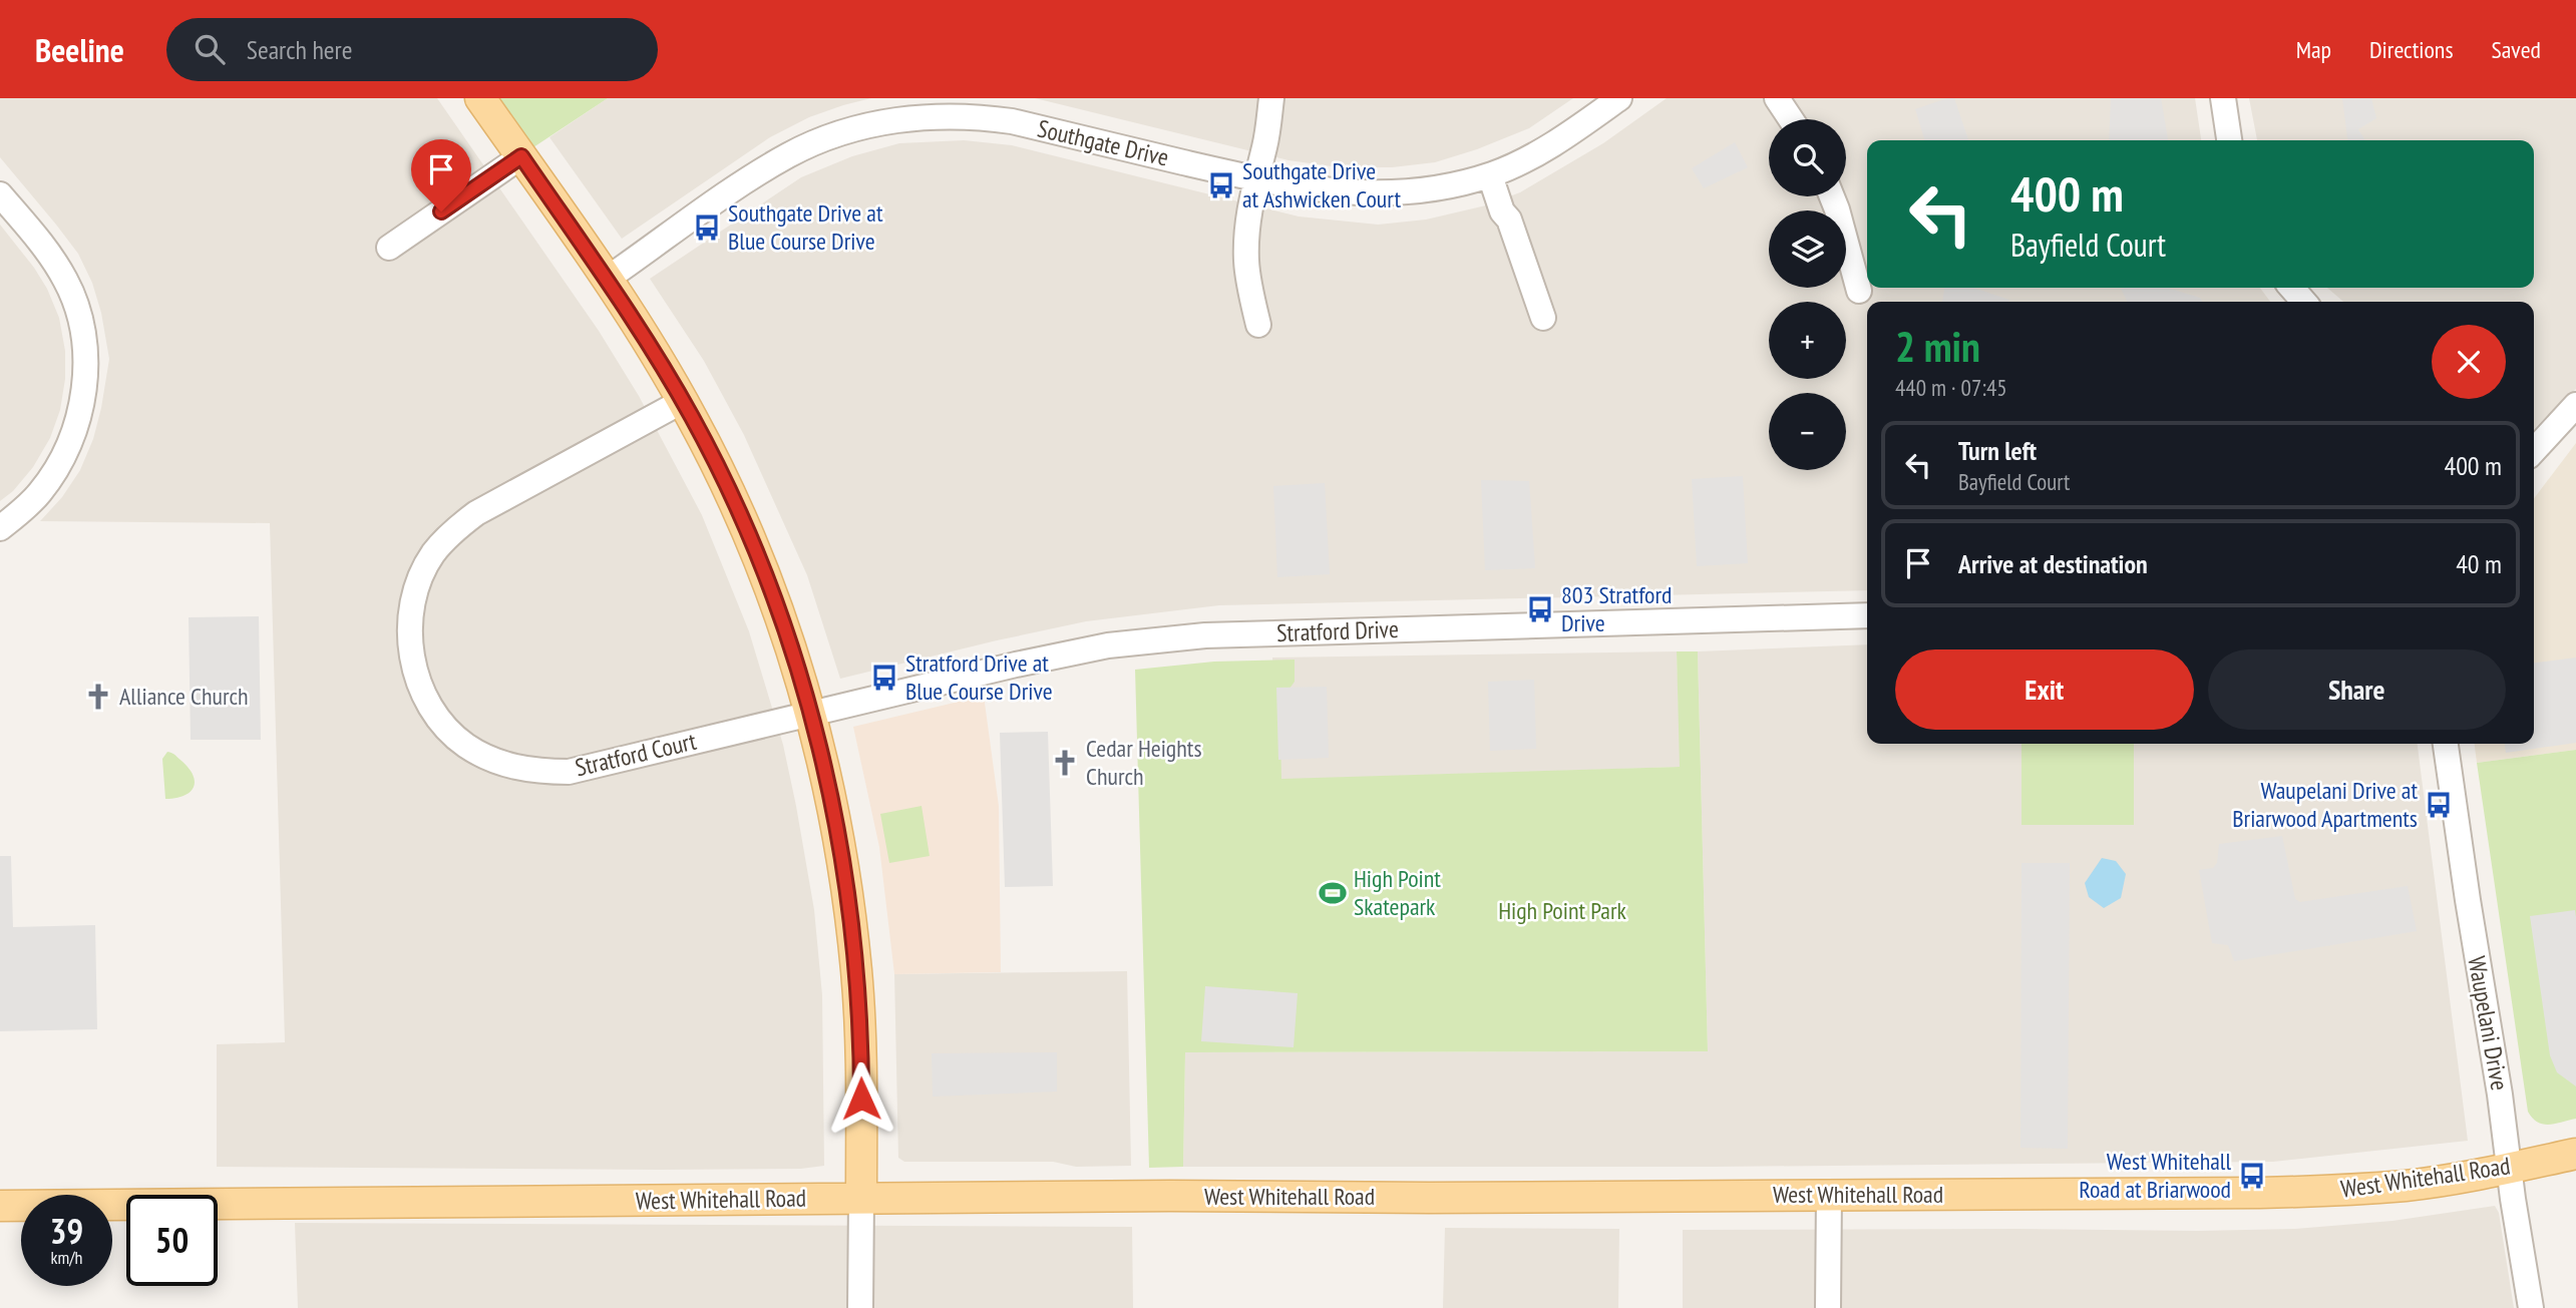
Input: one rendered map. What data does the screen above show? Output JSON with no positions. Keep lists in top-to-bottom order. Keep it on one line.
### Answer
{"streets":{"main road":["West Whitehall Road"],"street":["Southgate Drive","Stratford Drive","Stratford Court","Waupelani Drive"]},"crossings":[["Stratford Drive","Stratford Court"],["Waupelani Drive","West Whitehall Road"]],"parks":["High Point Park"],"places":{"bus stop":["Southgate Drive at Ashwicken Court","Southgate Drive at Blue Course Drive","803 Stratford Drive","Stratford Drive at Blue Course Drive","Waupelani Drive at Briarwood Apartments","West Whitehall Road at Briarwood"],"church":["Alliance Church","Cedar Heights Church"],"sports":["High Point Skatepark"]},"page":{"header":"Beeline","search":"Search here","nav":["Map","Directions","Saved"],"map_buttons":["+","−"],"turn":["400 m","Bayfield Court"],"heading":["2 min","440 m · 07:45"],"list":[{"name":"Turn left","note":"Bayfield Court","value":"400 m"},{"name":"Arrive at destination","value":"40 m"}],"buttons":["Exit","Share"],"speed":"39 km/h","limit":"50"}}
